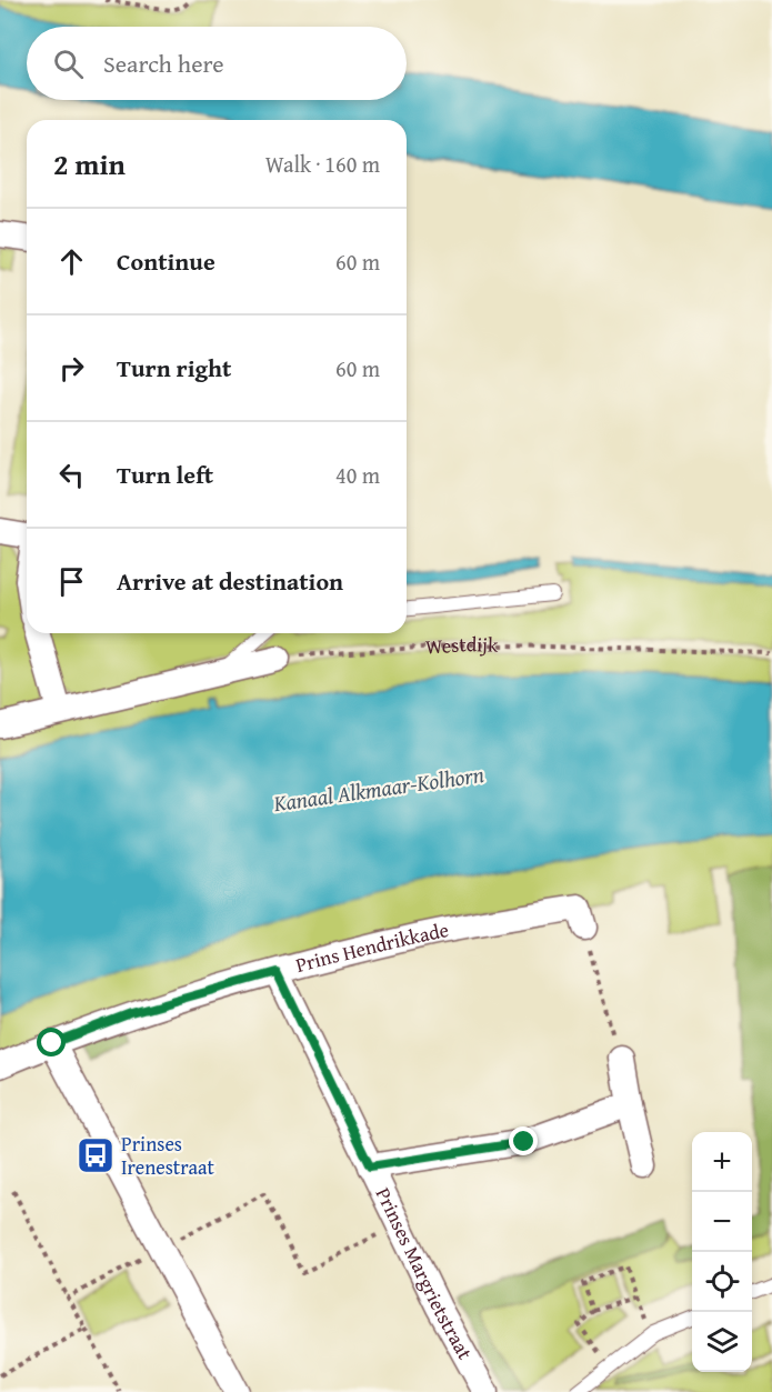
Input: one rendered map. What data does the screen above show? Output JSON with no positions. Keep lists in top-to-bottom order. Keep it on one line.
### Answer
{"streets":{"street":["Prins Hendrikkade","Prinses Margrietstraat"],"path":["Westdijk"]},"crossings":[["Prins Hendrikkade","Prinses Margrietstraat"]],"water":["Kanaal Alkmaar-Kolhorn"],"places":{"bus stop":["Prinses Irenestraat"]},"page":{"search":"Search here","heading":["2 min","Walk · 160 m"],"list":[["Continue","60 m"],["Turn right","60 m"],["Turn left","40 m"],"Arrive at destination"],"map_buttons":["+","−"]}}
